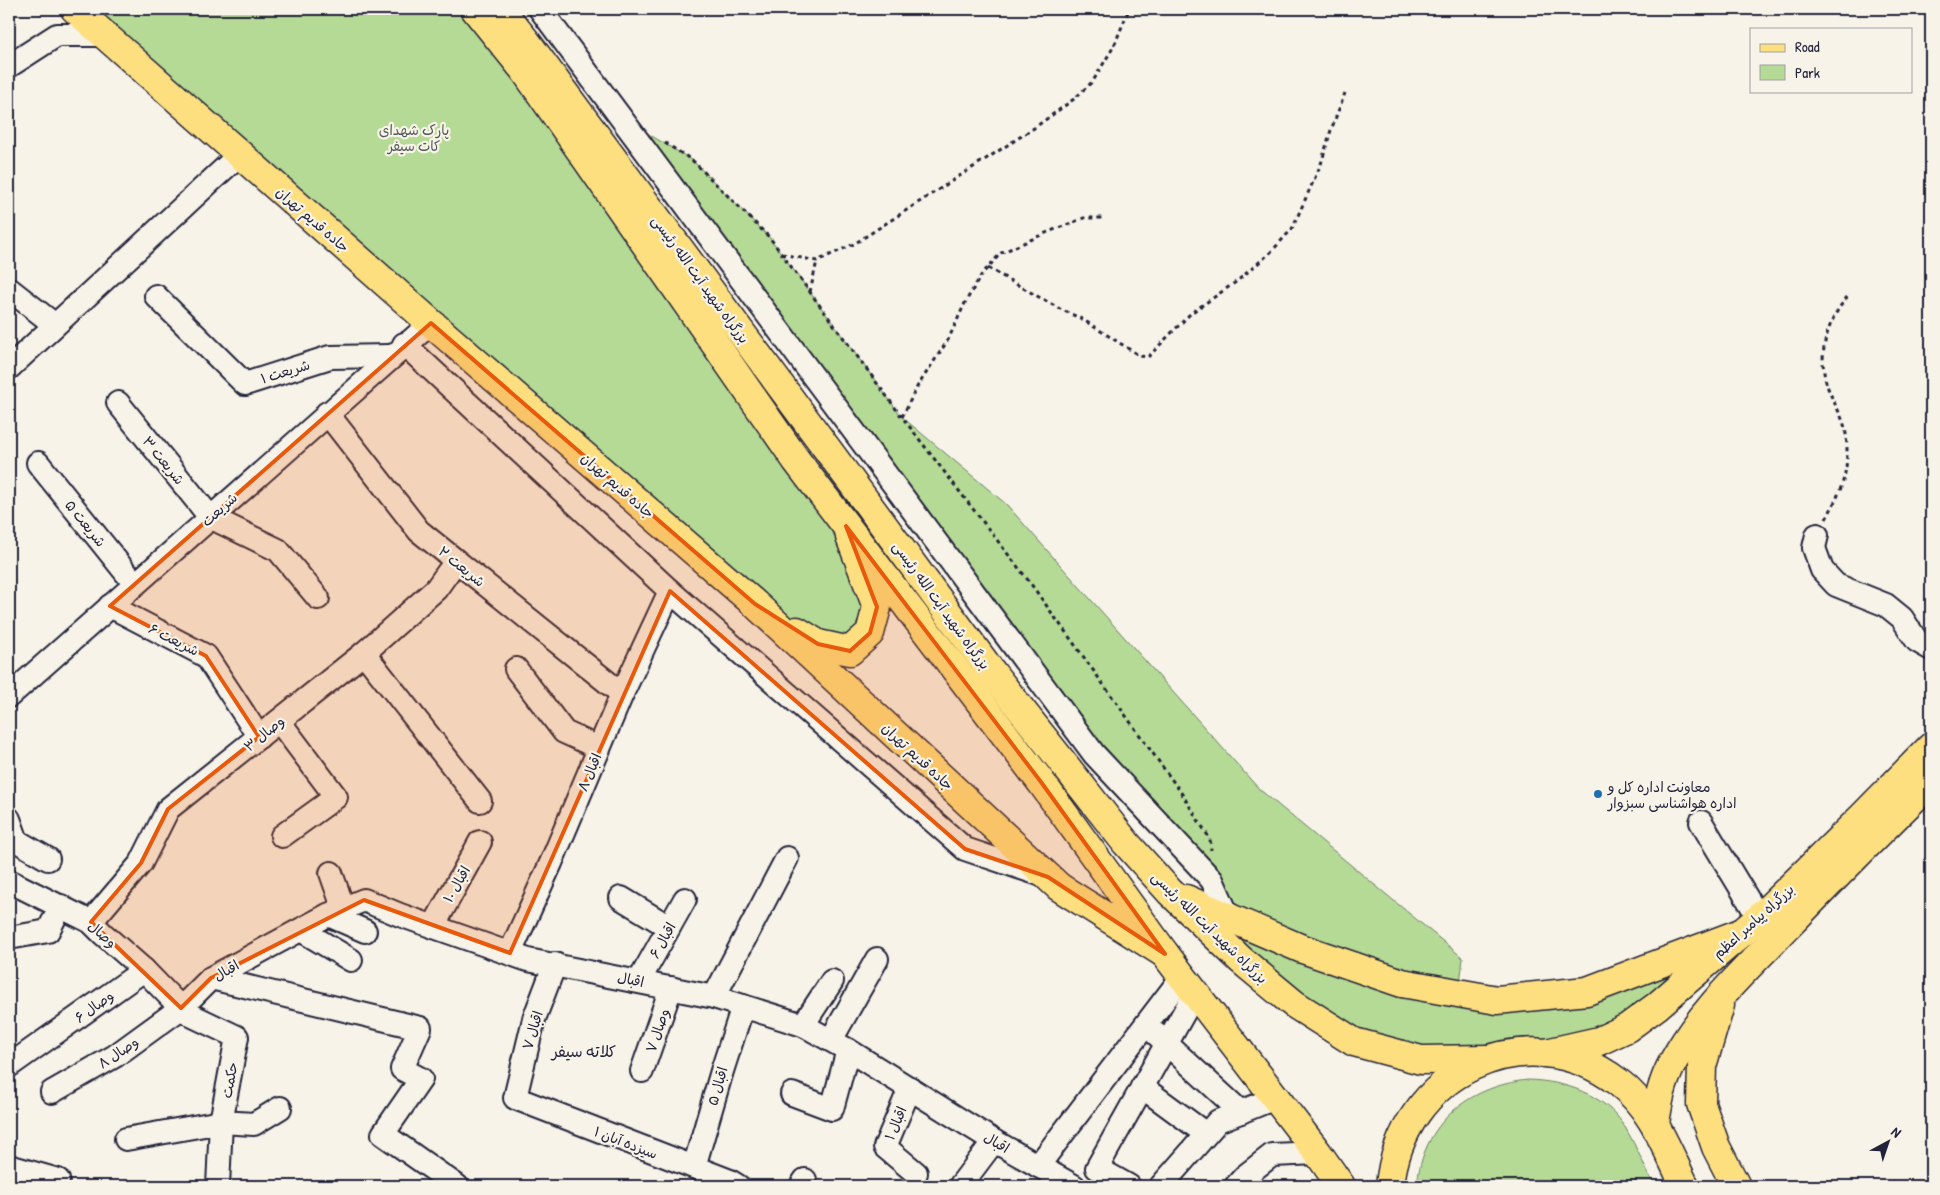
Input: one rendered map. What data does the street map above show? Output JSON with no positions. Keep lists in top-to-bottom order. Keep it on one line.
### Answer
{"streets":{"main road":["جاده قدیم تهران","بزرگراه شهید آیت الله رئیسی","بزرگراه پیامبر اعظم"],"street":["شریعت ۱","شریعت ۳","شریعت","شریعت ۵","شریعت ۲","شریعت ۶","وصال ۳","اقبال ۸","اقبال ۱۰","وصال","اقبال ۶","اقبال","وصال ۶","اقبال ۷","وصال ۷","وصال ۸","حکمت","اقبال ۵","اقبال ۱","سیزده آبان ۱"]},"crossings":[["جاده قدیم تهران","بزرگراه شهید آیت الله رئیسی"],["جاده قدیم تهران","شریعت"],["شریعت ۱","شریعت"],["شریعت ۳","شریعت"],["شریعت","شریعت ۵"],["شریعت","شریعت ۲"],["شریعت","شریعت ۶"],["شریعت ۲","وصال ۳"],["شریعت ۲","اقبال ۸"],["شریعت ۶","وصال ۳"],["وصال ۳","وصال"],["اقبال ۸","اقبال"],["اقبال ۱۰","اقبال"],["وصال","اقبال"],["وصال","وصال ۶"],["وصال","وصال ۸"],["وصال","حکمت"],["اقبال ۶","اقبال"],["اقبال","اقبال ۷"],["اقبال","وصال ۷"],["اقبال","وصال ۸"],["اقبال","حکمت"],["اقبال","اقبال ۵"],["اقبال","اقبال ۱"],["اقبال ۷","سیزده آبان ۱"],["وصال ۸","حکمت"],["اقبال ۵","سیزده آبان ۱"]],"districts":["کلاته سیفر"],"parks":["پارک شهدای کات سیفر"],"places":["معاونت اداره کل و اداره هواشناسی سبزوار"],"legend":["Road","Park"],"north":"top right"}
